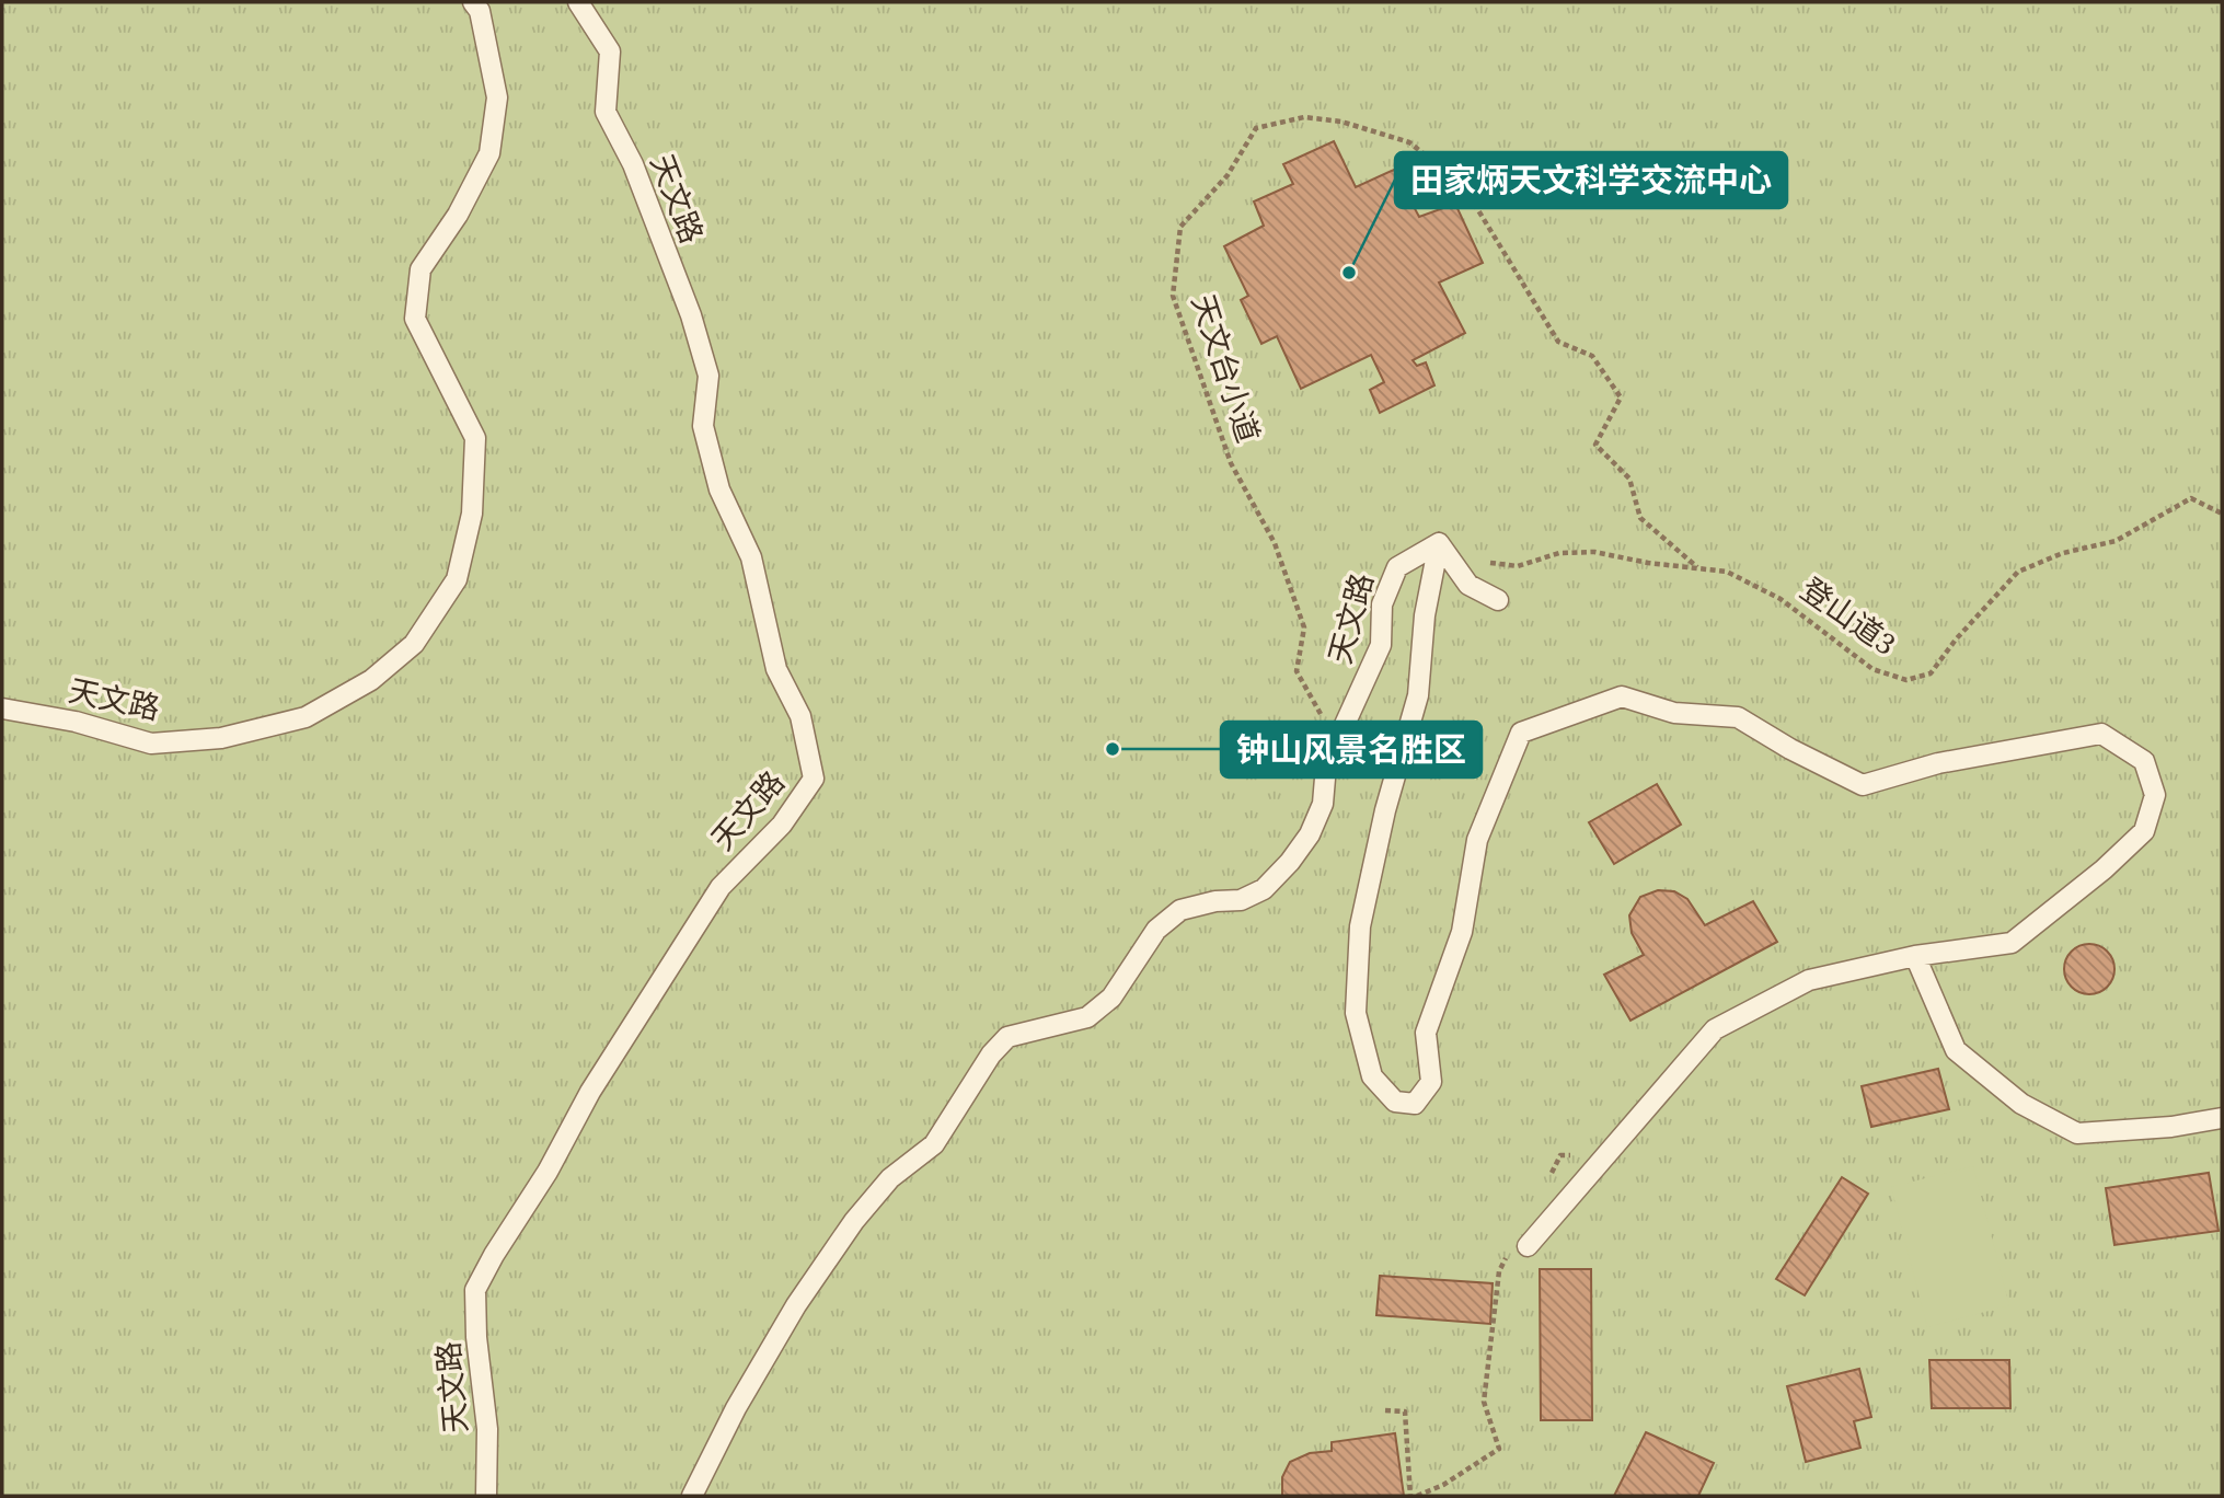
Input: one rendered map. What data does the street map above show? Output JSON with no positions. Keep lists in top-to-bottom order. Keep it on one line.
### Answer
{"streets":{"lane":["天文路"],"path":["天文台小道","登山道3"]},"crossings":[["天文路","天文台小道"],["天文路","登山道3"],["天文台小道","登山道3"]],"places":["田家炳天文科学交流中心","钟山风景名胜区"]}
